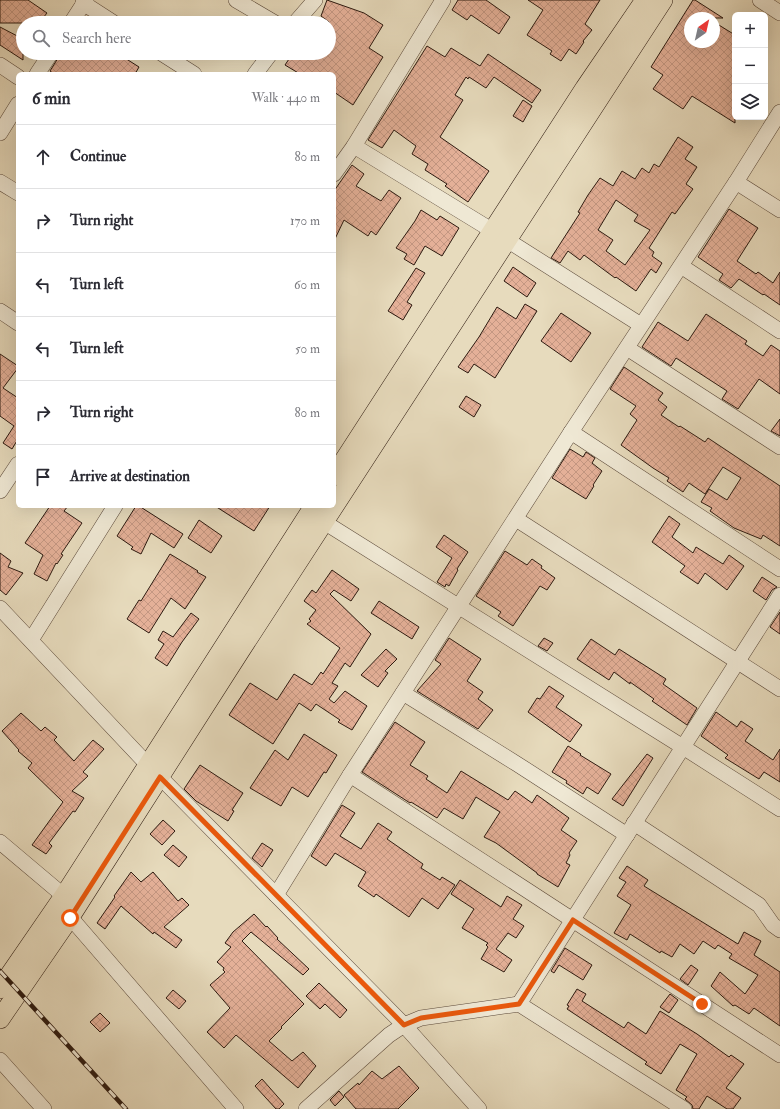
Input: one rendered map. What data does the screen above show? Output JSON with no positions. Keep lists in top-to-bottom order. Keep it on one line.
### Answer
{"north":"top right","page":{"map_buttons":["+","−"],"search":"Search here","heading":["6 min","Walk · 440 m"],"list":[["Continue","80 m"],["Turn right","170 m"],["Turn left","60 m"],["Turn left","50 m"],["Turn right","80 m"],"Arrive at destination"]}}
